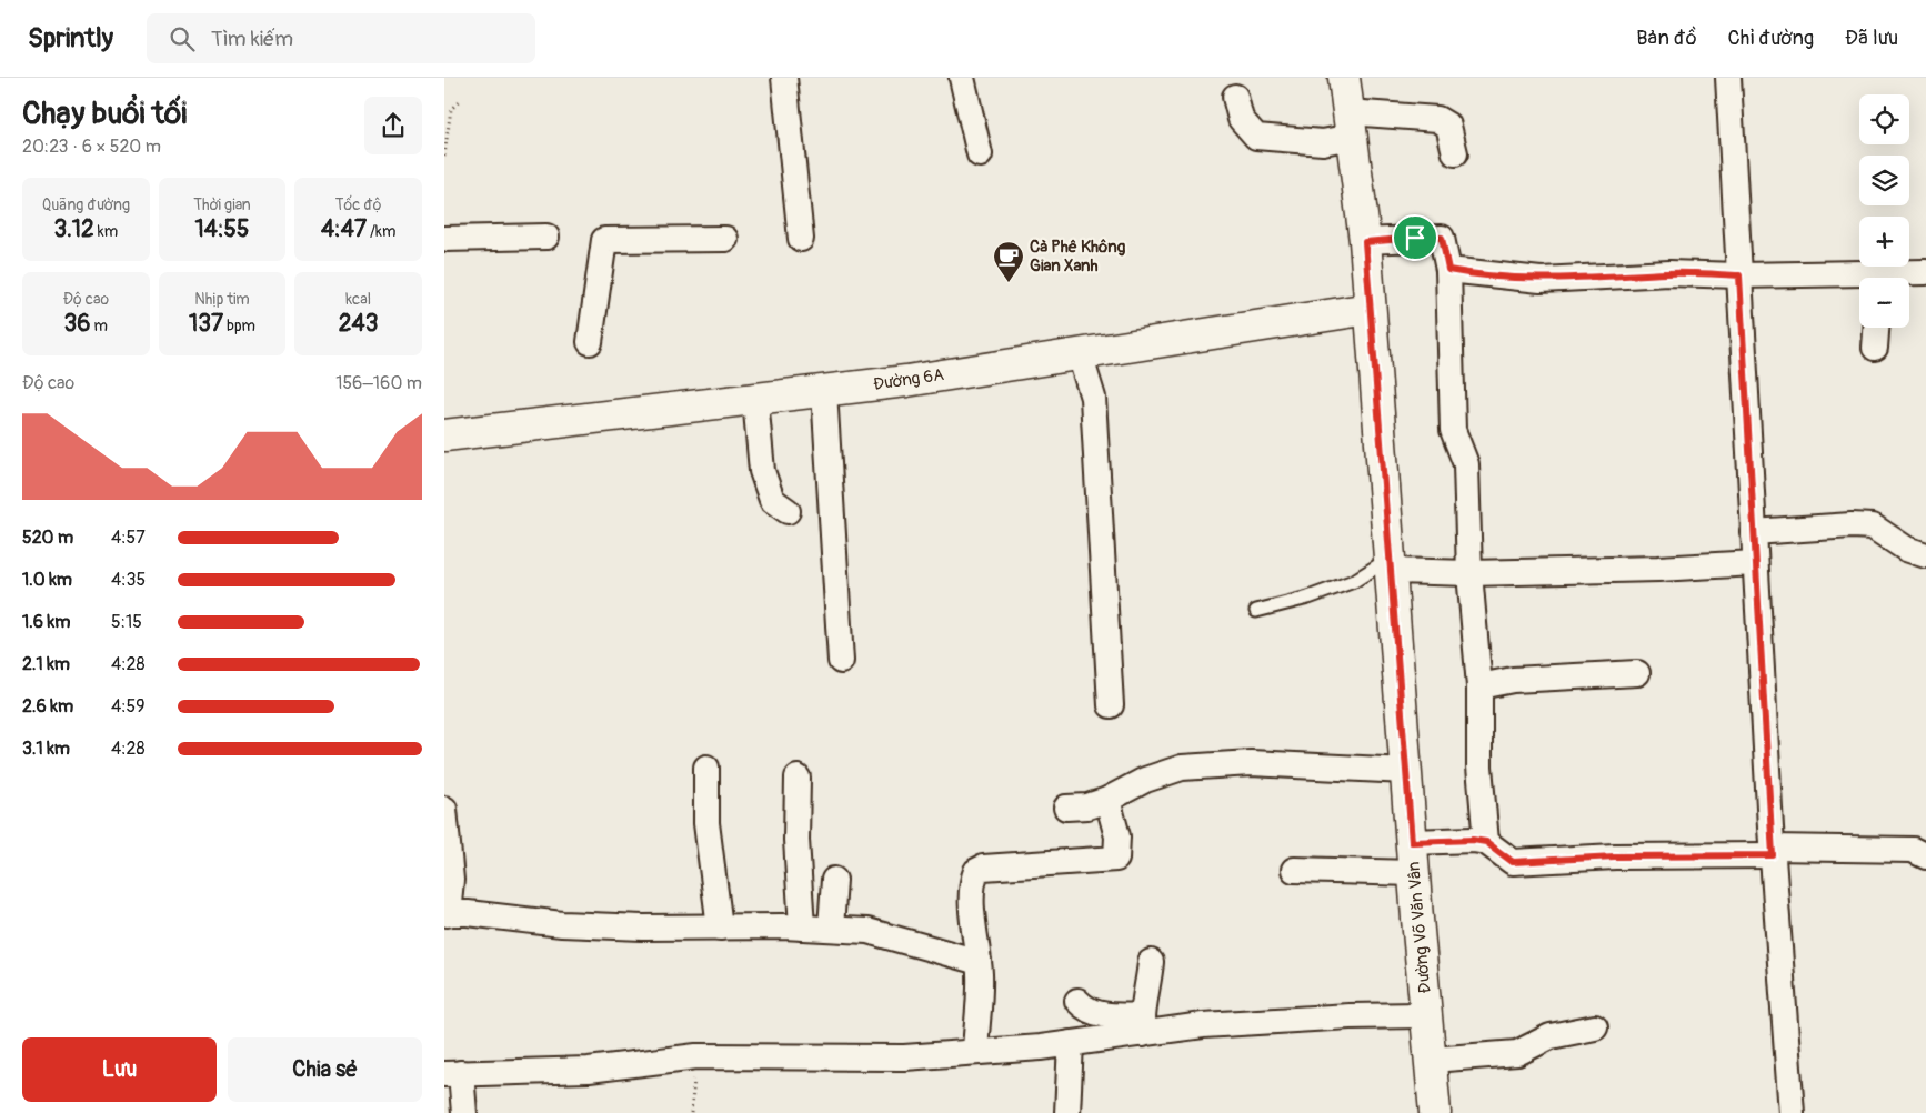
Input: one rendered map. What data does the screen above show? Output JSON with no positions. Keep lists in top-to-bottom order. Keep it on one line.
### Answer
{"streets":{"street":["Đường 6A","Đường Võ Văn Vân"]},"crossings":[["Đường 6A","Đường Võ Văn Vân"]],"places":{"cafe":["Cà Phê Không Gian Xanh"]},"page":{"header":"Sprintly","search":"Tìm kiếm","nav":["Bản đồ","Chỉ đường","Đã lưu"],"heading":["Chạy buổi tối","20:23 · 6 × 520 m"],"map_buttons":["+","−"],"stats":[["Quãng đường","3.12 km"],["Thời gian","14:55"],["Tốc độ","4:47 /km"],["Độ cao","36 m"],["Nhịp tim","137 bpm"],["kcal","243"]],"chart":["Độ cao","156–160 m"],"list":[{"name":"520 m","note":"4:57"},{"name":"1.0 km","note":"4:35"},{"name":"1.6 km","note":"5:15"},{"name":"2.1 km","note":"4:28"},{"name":"2.6 km","note":"4:59"},{"name":"3.1 km","note":"4:28"}],"buttons":["Lưu","Chia sẻ"]}}
